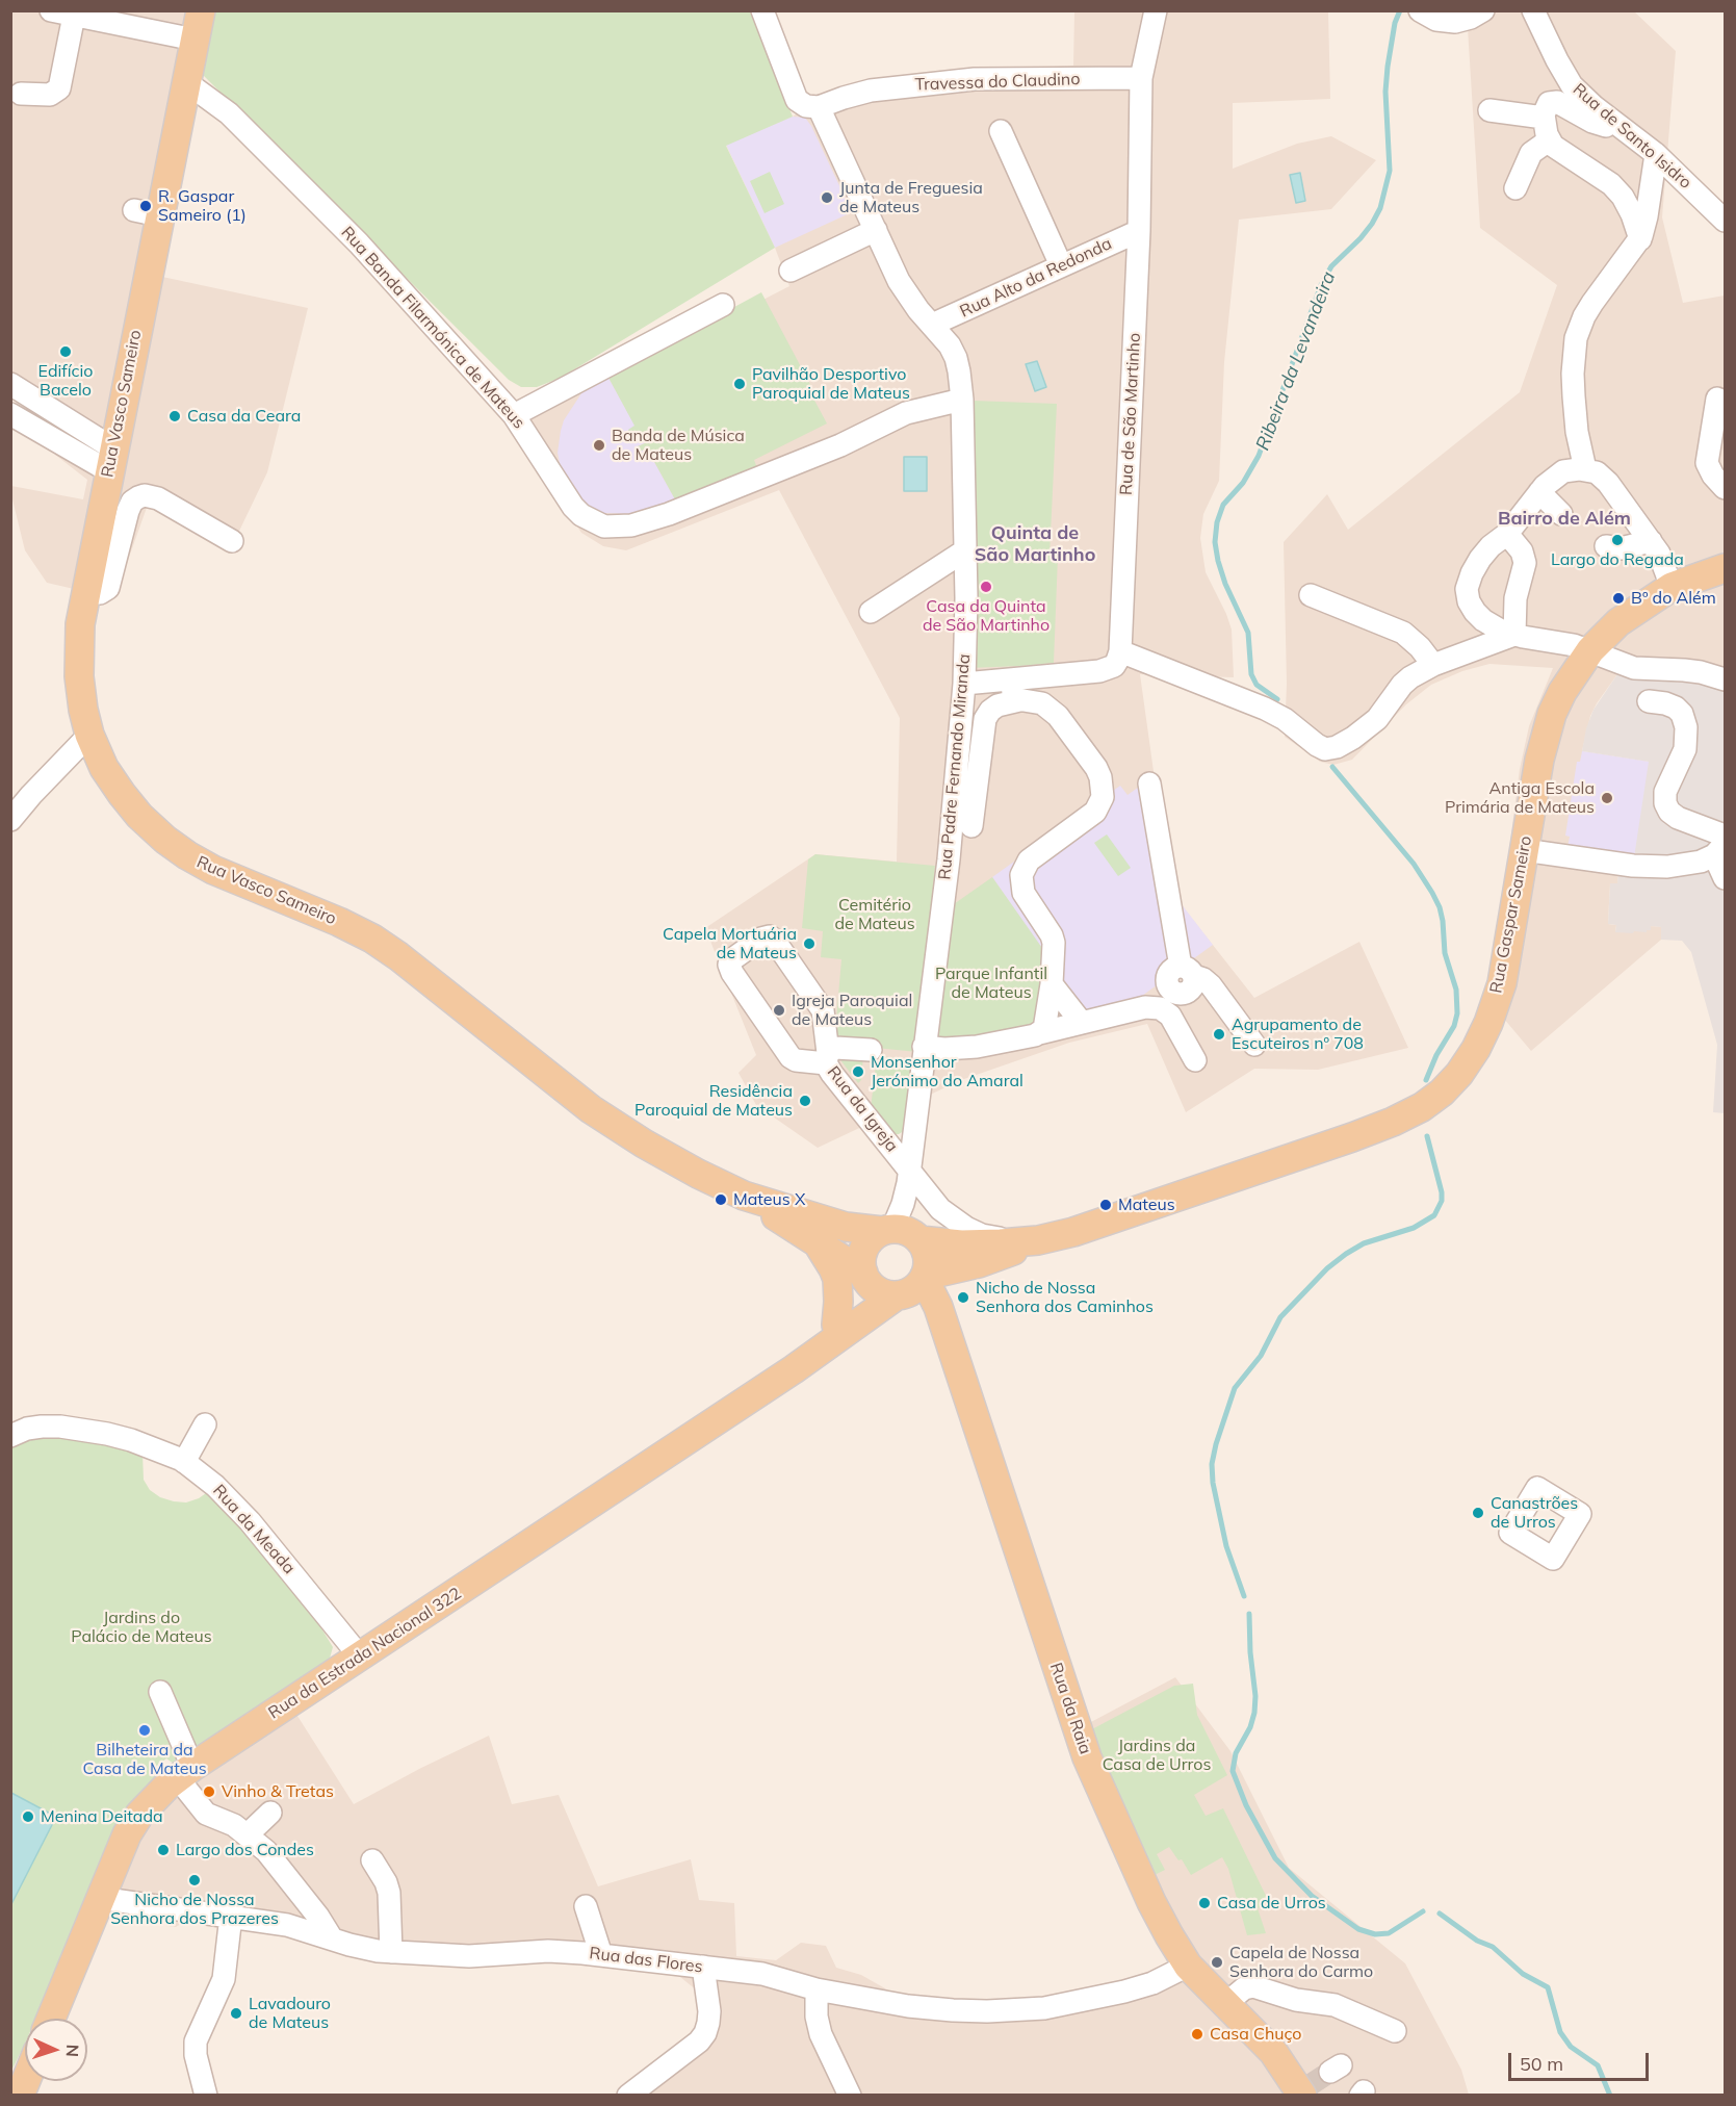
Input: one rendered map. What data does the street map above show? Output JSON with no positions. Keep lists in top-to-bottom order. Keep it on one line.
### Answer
{"streets":{"main road":["Rua Vasco Sameiro","Rua Gaspar Sameiro","Rua da Estrada Nacional 322","Rua da Raia"],"street":["Travessa do Claudino","Rua de Santo Isidro","Rua Alto da Redonda","Rua Banda Filarmónica de Mateus","Rua de São Martinho","Rua Padre Fernando Miranda","Rua da Igreja","Rua da Meada","Rua das Flores"]},"crossings":[["Travessa do Claudino","Rua de São Martinho"],["Travessa do Claudino","Rua Padre Fernando Miranda"],["Rua Alto da Redonda","Rua de São Martinho"],["Rua Alto da Redonda","Rua Padre Fernando Miranda"],["Rua Banda Filarmónica de Mateus","Rua Vasco Sameiro"],["Rua Banda Filarmónica de Mateus","Rua Padre Fernando Miranda"],["Rua Padre Fernando Miranda","Rua da Igreja"],["Rua Gaspar Sameiro","Rua da Igreja"],["Rua da Meada","Rua da Estrada Nacional 322"],["Rua da Estrada Nacional 322","Rua das Flores"],["Rua da Raia","Rua das Flores"]],"districts":["Bairro de Além","Quinta de São Martinho"],"water":["Ribeira da Levandeira"],"parks":["Cemitério de Mateus","Parque Infantil de Mateus","Jardins do Palácio de Mateus","Jardins da Casa de Urros"],"places":["Junta de Freguesia de Mateus","R. Gaspar Sameiro (1)","Edifício Bacelo","Pavilhão Desportivo Paroquial de Mateus","Casa da Ceara","Banda de Música de Mateus","Largo do Regada","Casa da Quinta de São Martinho","Bº do Além","Antiga Escola Primária de Mateus","Capela Mortuária de Mateus","Igreja Paroquial de Mateus","Agrupamento de Escuteiros nº 708","Monsenhor Jerónimo do Amaral","Residência Paroquial de Mateus","Mateus X","Mateus","Nicho de Nossa Senhora dos Caminhos","Canastrões de Urros","Bilheteira da Casa de Mateus","Vinho & Tretas","Menina Deitada","Largo dos Condes","Nicho de Nossa Senhora dos Prazeres","Casa de Urros","Capela de Nossa Senhora do Carmo","Lavadouro de Mateus","Casa Chuço"],"scale_bar":"50 m","north":"right"}
